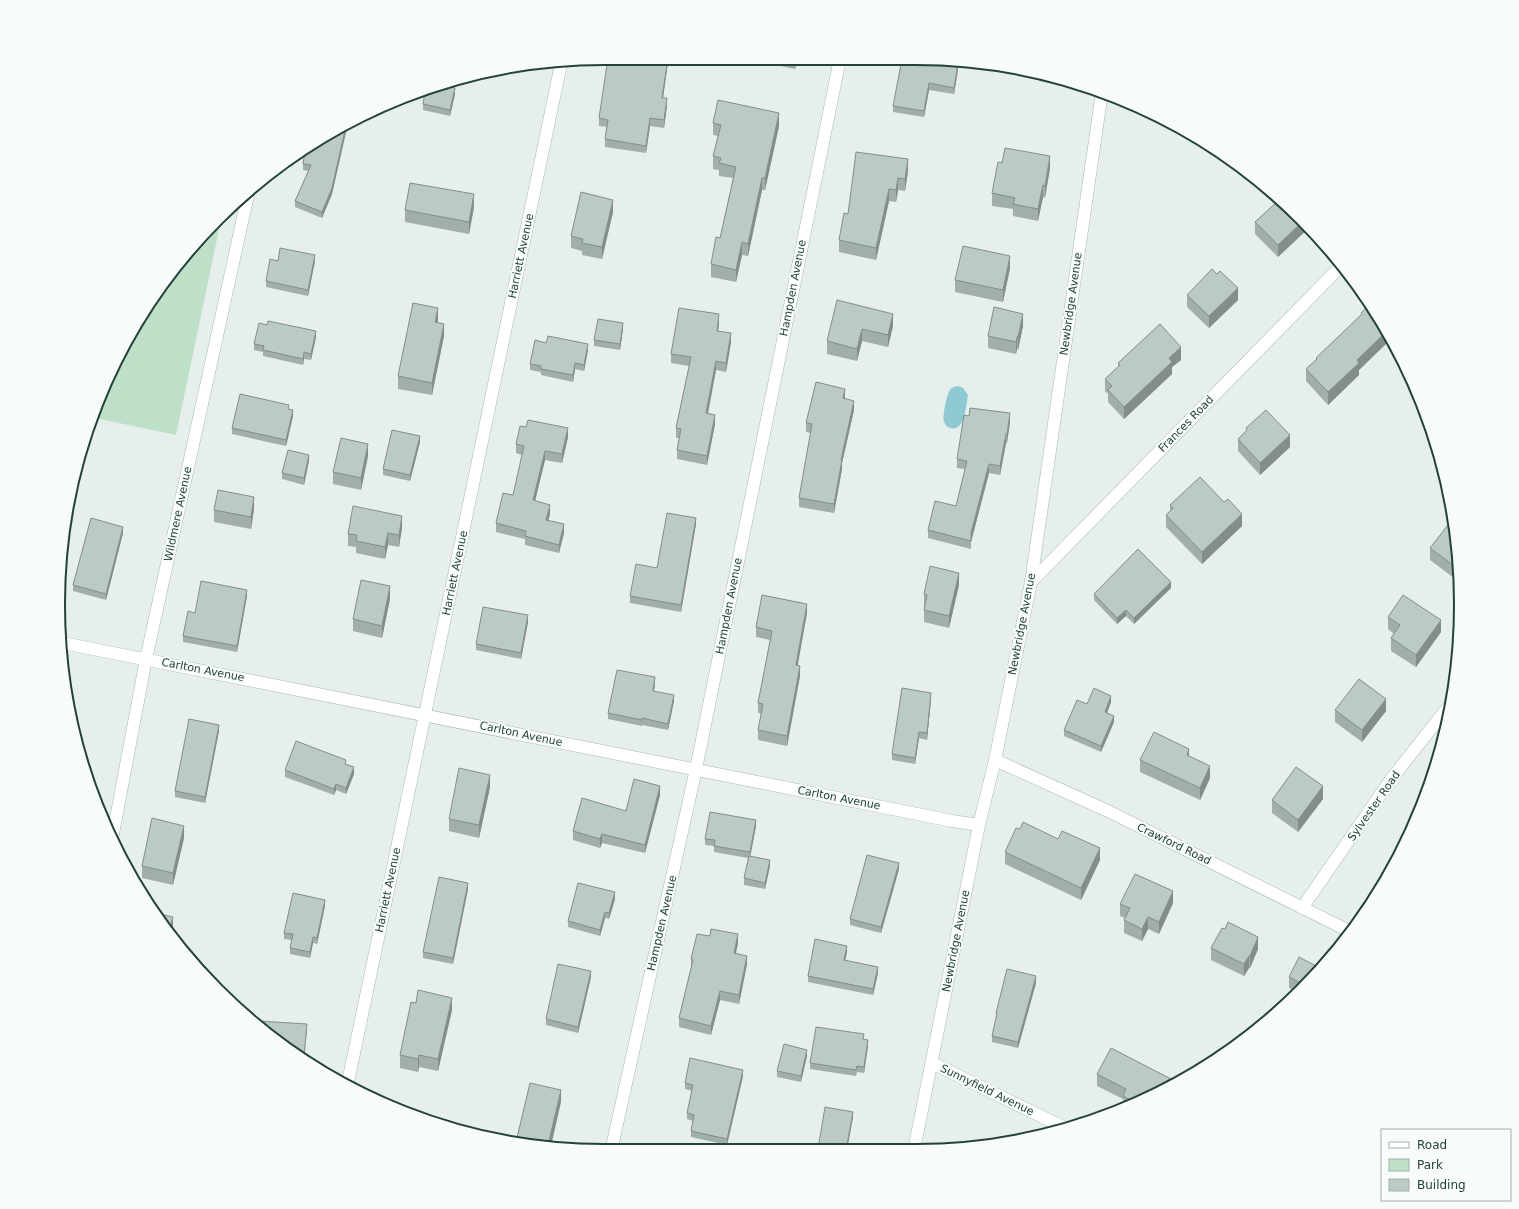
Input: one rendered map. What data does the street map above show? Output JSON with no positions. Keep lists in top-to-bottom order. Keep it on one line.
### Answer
{"streets":{"street":["Harriett Avenue","Hampden Avenue","Newbridge Avenue","Frances Road","Wildmere Avenue","Carlton Avenue","Sylvester Road","Crawford Road","Sunnyfield Avenue"]},"crossings":[["Harriett Avenue","Carlton Avenue"],["Hampden Avenue","Carlton Avenue"],["Newbridge Avenue","Frances Road"],["Newbridge Avenue","Carlton Avenue"],["Newbridge Avenue","Crawford Road"],["Newbridge Avenue","Sunnyfield Avenue"],["Wildmere Avenue","Carlton Avenue"],["Sylvester Road","Crawford Road"]],"legend":["Road","Park","Building"]}
